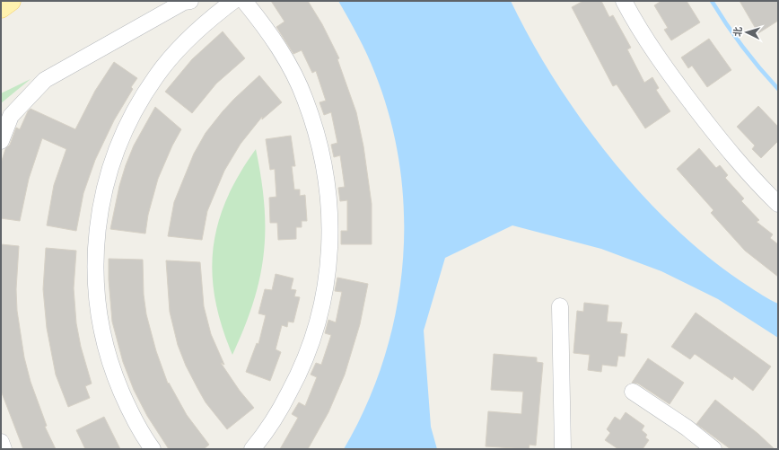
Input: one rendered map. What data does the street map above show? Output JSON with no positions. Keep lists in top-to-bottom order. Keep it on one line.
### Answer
{"north":"left"}
